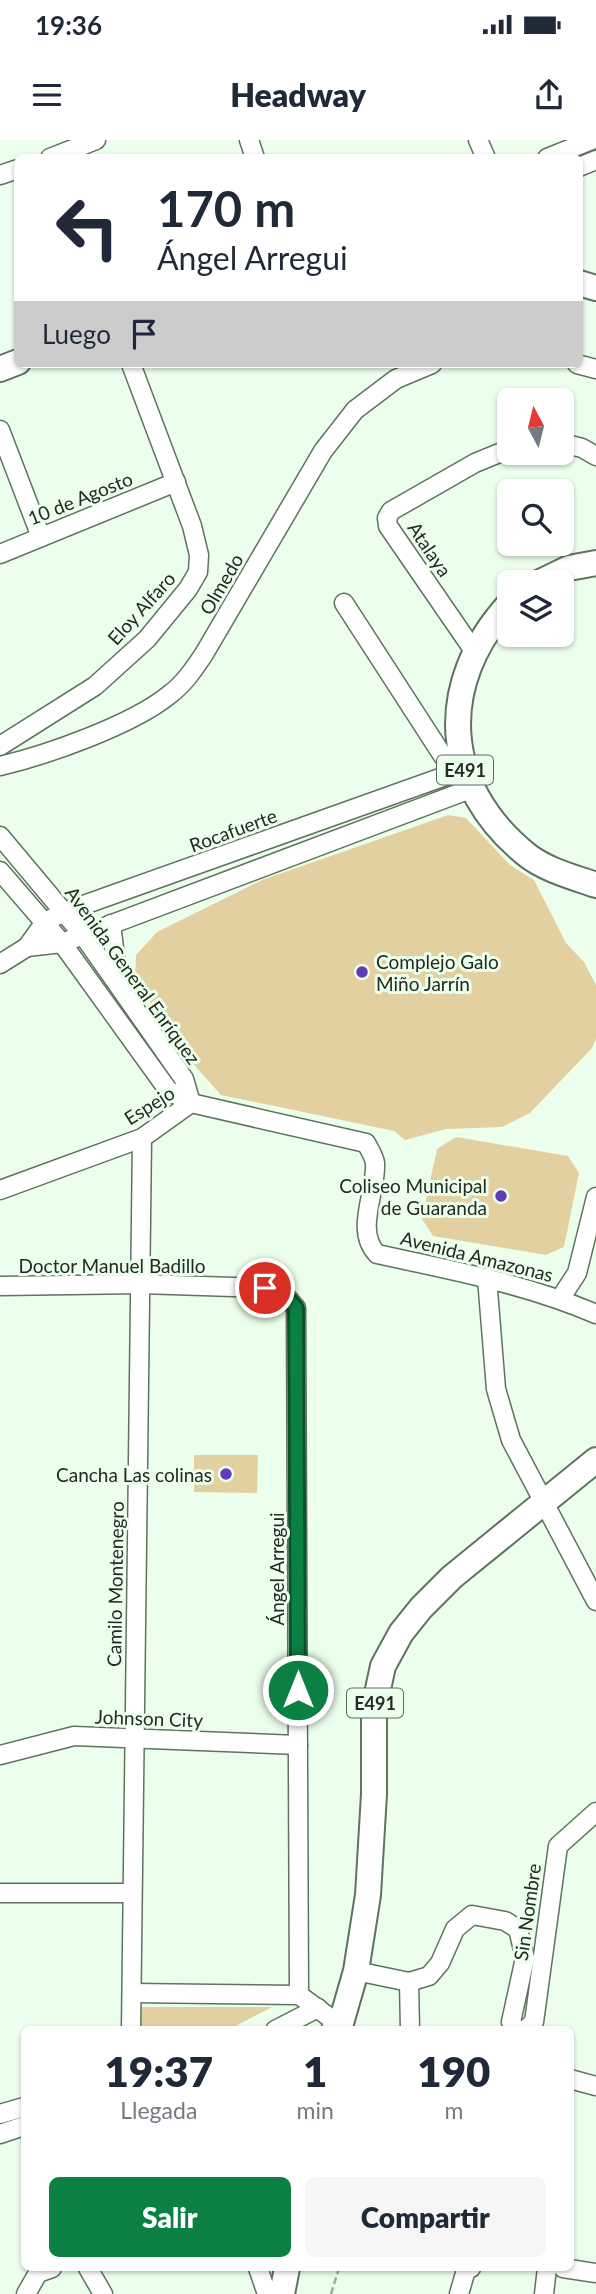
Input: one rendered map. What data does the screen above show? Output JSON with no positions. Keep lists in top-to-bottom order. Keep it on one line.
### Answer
{"streets":{"highway":["E491"],"street":["10 de Agosto","Atalaya","Olmedo","Eloy Alfaro","Rocafuerte","Avenida General Enríquez","Espejo","Avenida Amazonas","Doctor Manuel Badillo","Ángel Arregui","Camilo Montenegro","Johnson City","Sin Nombre"]},"crossings":[["10 de Agosto","Eloy Alfaro"],["Atalaya","E491"],["E491","Rocafuerte"],["Rocafuerte","Avenida General Enríquez"],["Avenida General Enríquez","Espejo"],["Espejo","Avenida Amazonas"],["Espejo","Camilo Montenegro"],["Doctor Manuel Badillo","Ángel Arregui"],["Doctor Manuel Badillo","Camilo Montenegro"],["Ángel Arregui","Johnson City"],["Camilo Montenegro","Johnson City"]],"places":["Complejo Galo Miño Jarrín","Coliseo Municipal de Guaranda","Cancha Las colinas"],"north":"top","page":{"status":"19:36","header":"Headway","turn":["170 m","Ángel Arregui"],"then":"Luego","eta":["19:37","Llegada","1","min","190","m"],"buttons":["Salir","Compartir"]}}
